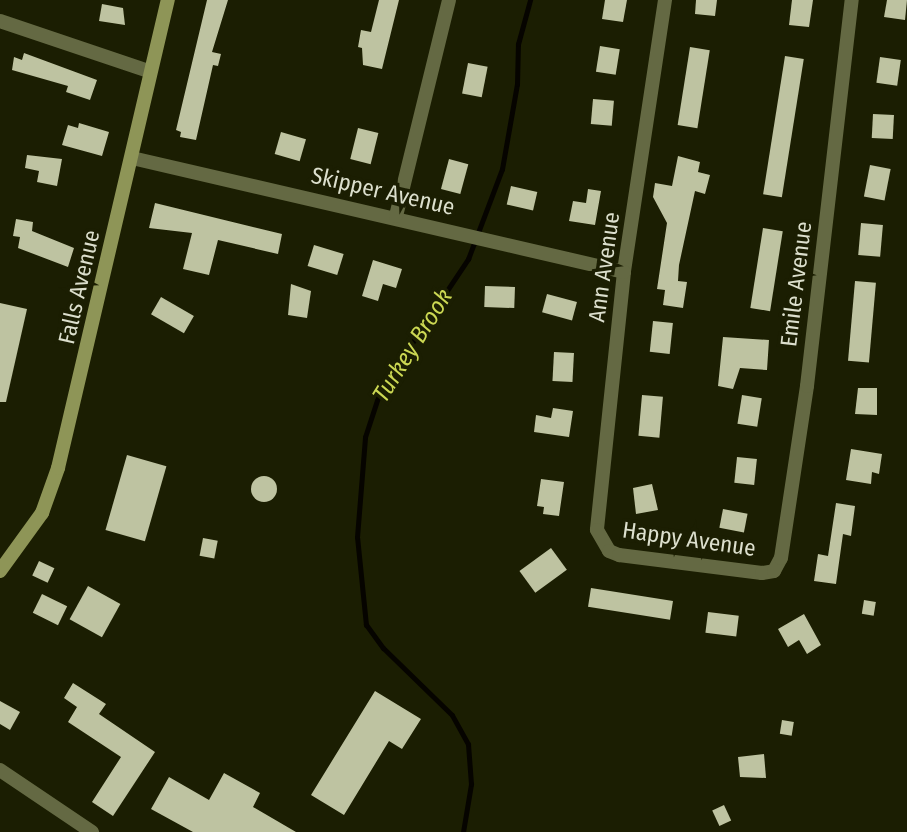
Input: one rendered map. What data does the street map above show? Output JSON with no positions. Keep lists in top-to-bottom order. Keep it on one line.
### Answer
{"streets":{"main road":["Falls Avenue"],"street":["Skipper Avenue","Ann Avenue","Emile Avenue","Happy Avenue"]},"crossings":[["Skipper Avenue","Ann Avenue"],["Skipper Avenue","Falls Avenue"],["Ann Avenue","Happy Avenue"],["Emile Avenue","Happy Avenue"]],"water":["Turkey Brook"]}
